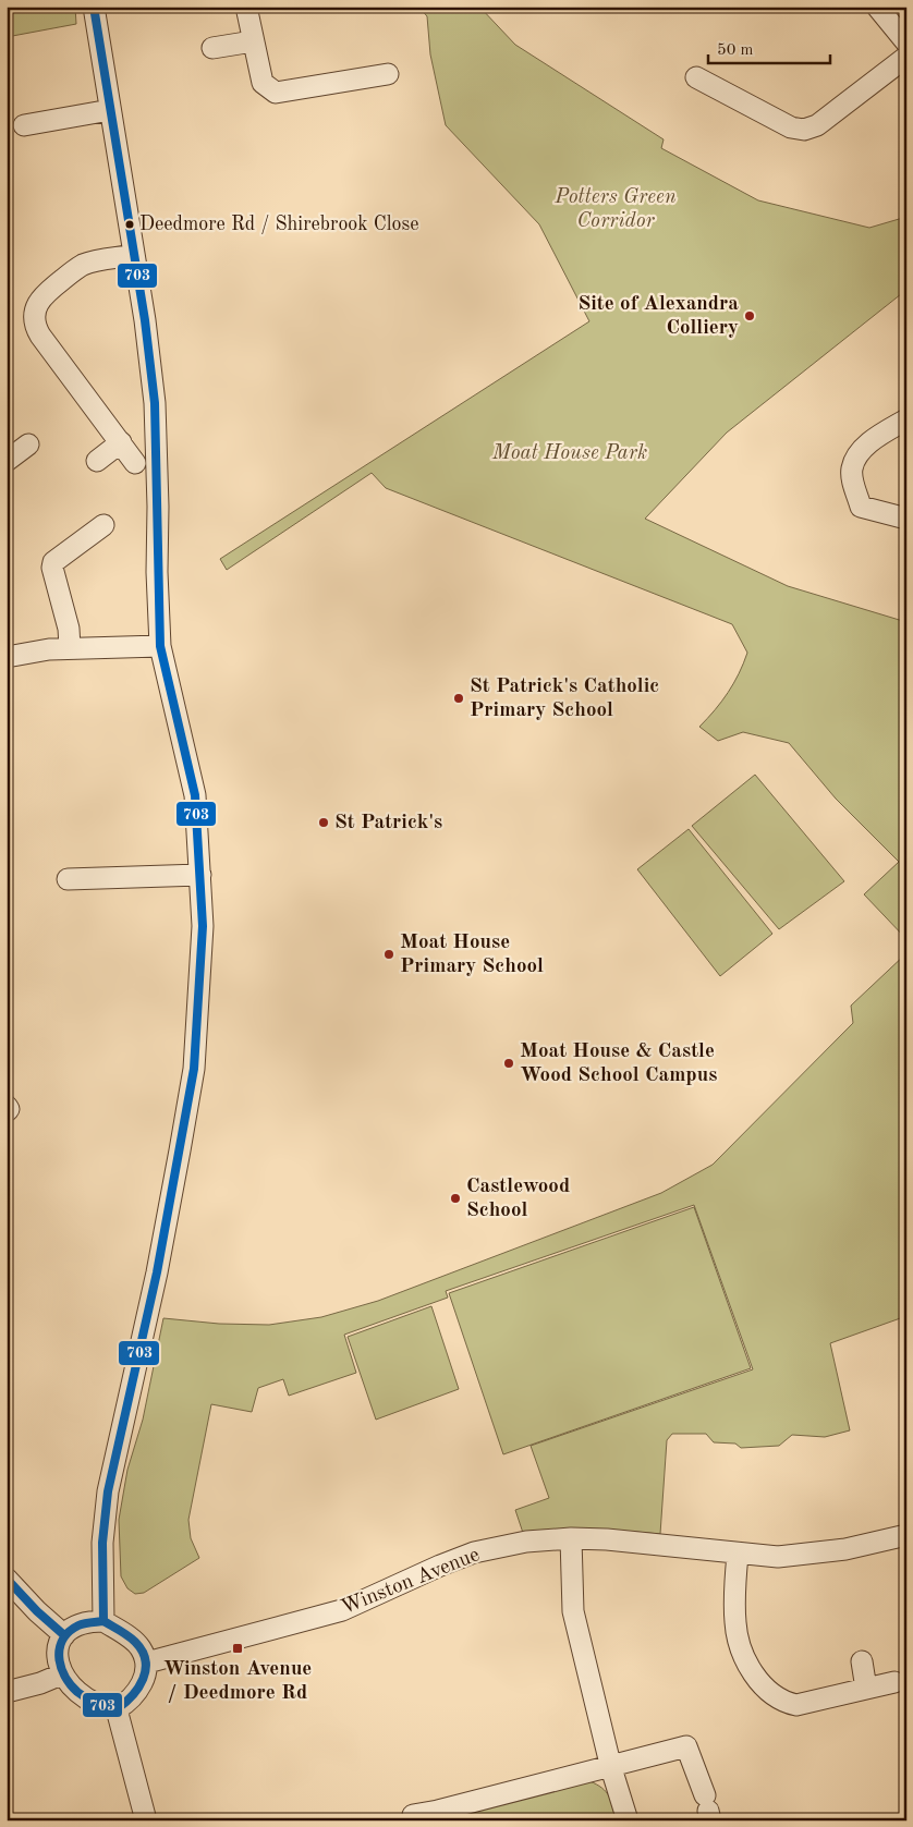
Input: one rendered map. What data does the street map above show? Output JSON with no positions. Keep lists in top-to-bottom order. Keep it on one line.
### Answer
{"streets":{"street":["Winston Avenue"]},"parks":["Potters Green Corridor","Moat House Park"],"places":{"other":["Deedmore Rd / Shirebrook Close","Site of Alexandra Colliery","St Patrick's Catholic Primary School","St Patrick's","Moat House Primary School","Moat House & Castle Wood School Campus","Castlewood School"],"transit":["Winston Avenue / Deedmore Rd"]},"lines":["transit line 703"],"scale_bar":"50 m"}
